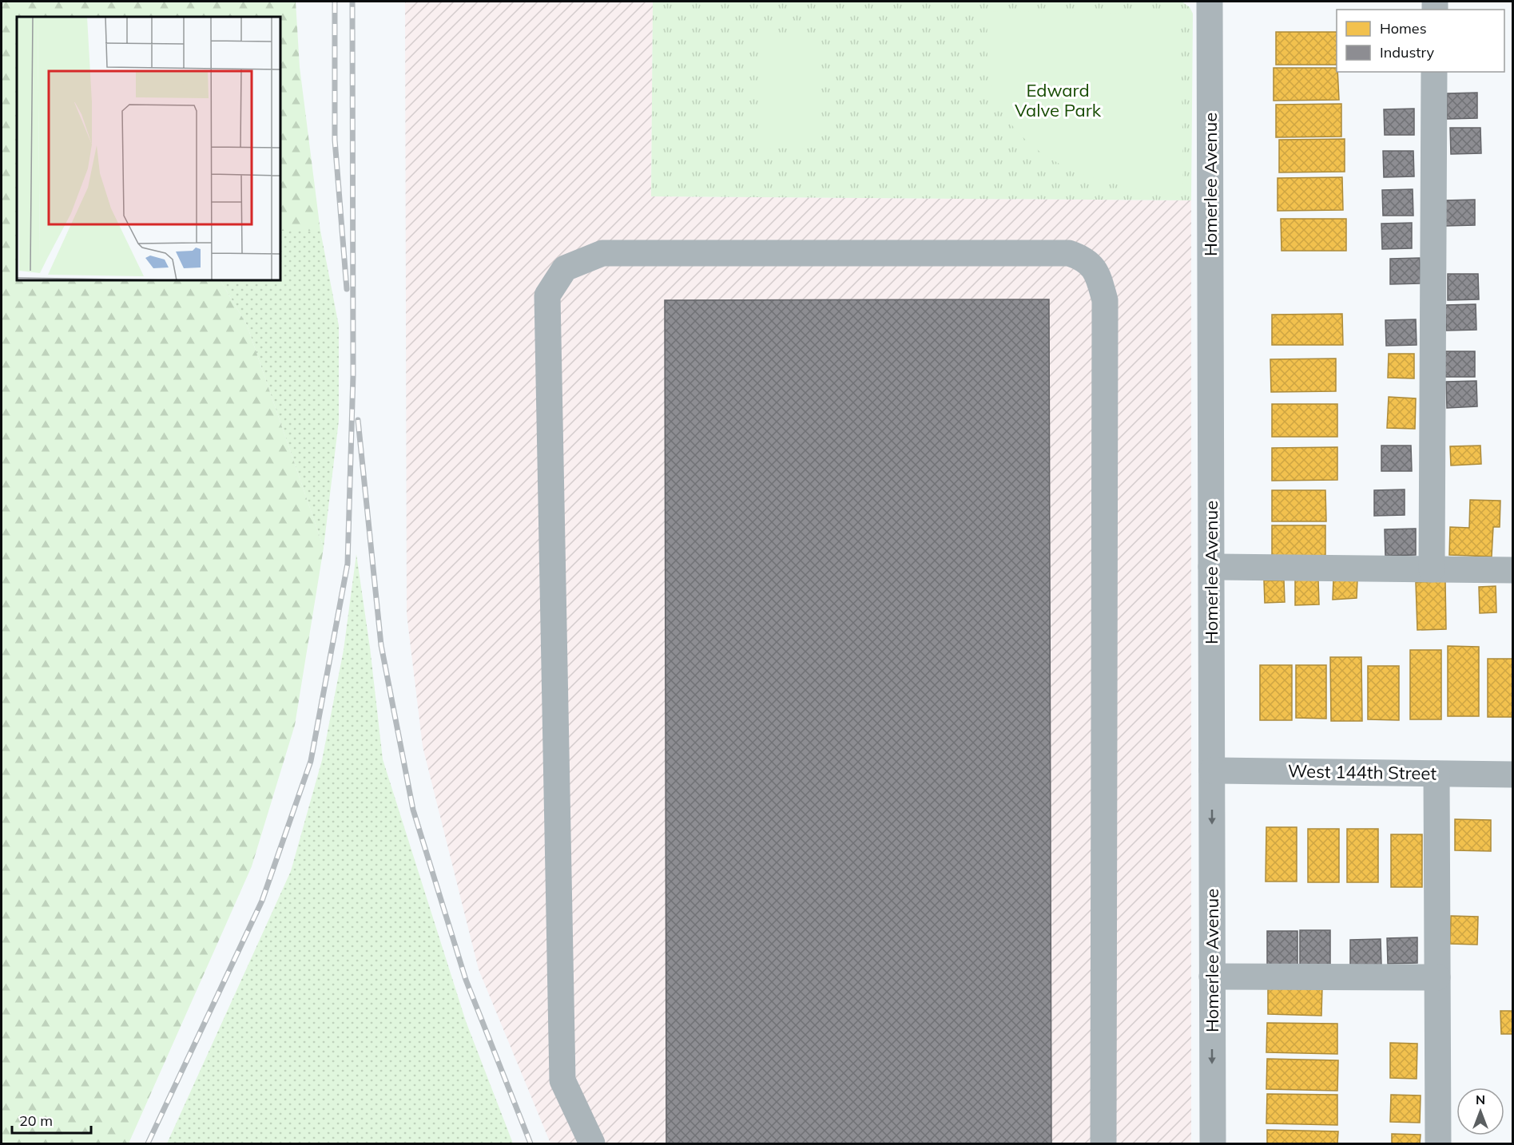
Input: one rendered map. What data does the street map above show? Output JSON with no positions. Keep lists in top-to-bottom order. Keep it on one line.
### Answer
{"streets":{"street":["Homerlee Avenue","West 144th Street"]},"crossings":[["Homerlee Avenue","West 144th Street"]],"parks":["Edward Valve Park"],"legend":["Homes","Industry"],"scale_bar":"20 m","north":"top"}
